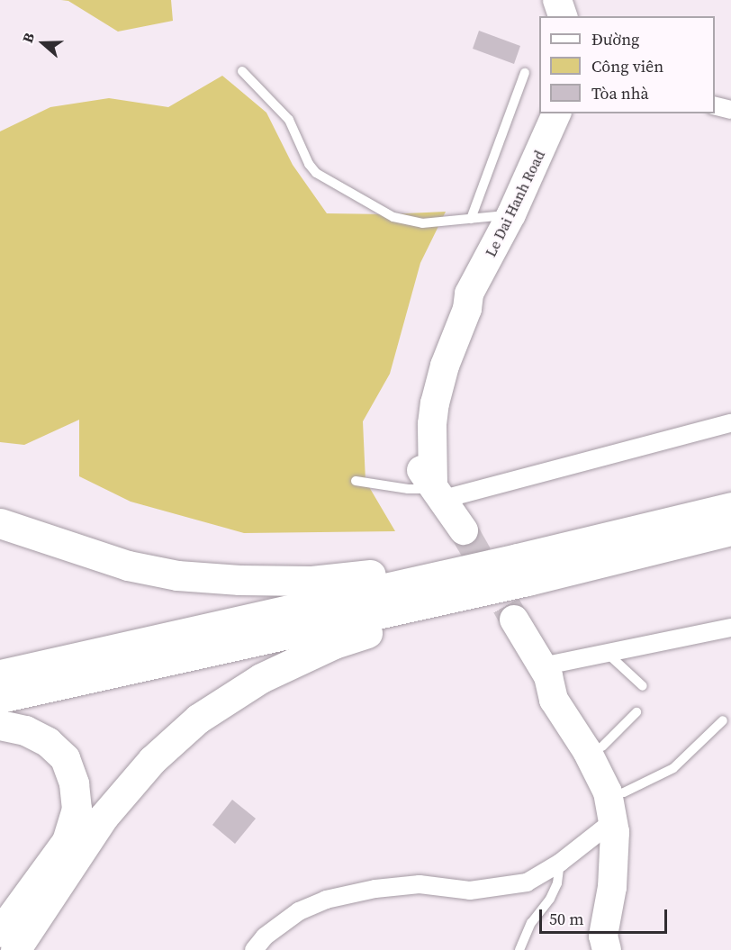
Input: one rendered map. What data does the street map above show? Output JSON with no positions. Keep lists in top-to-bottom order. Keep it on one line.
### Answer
{"streets":{"main road":["Le Dai Hanh Road"]},"legend":["Đường","Công viên","Tòa nhà"],"scale_bar":"50 m","north":"left"}
